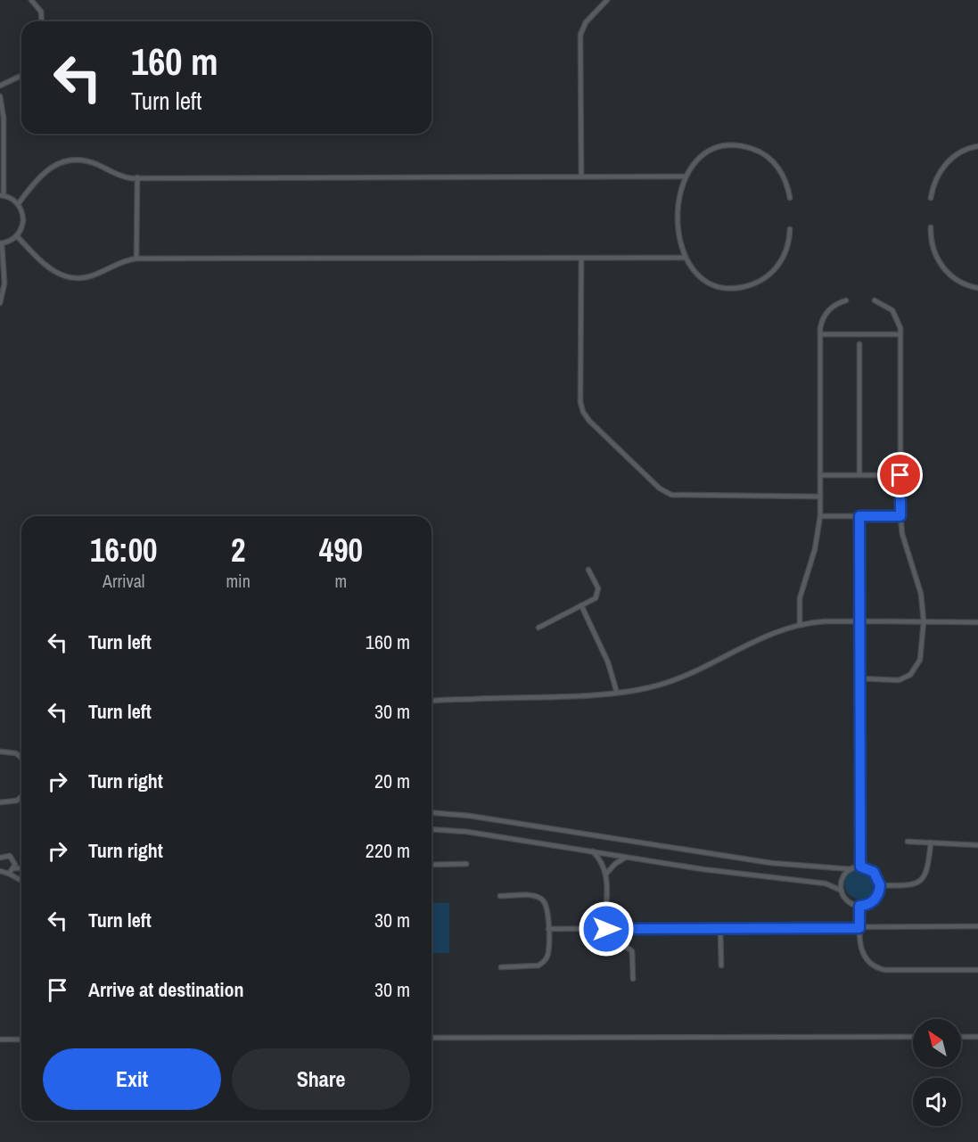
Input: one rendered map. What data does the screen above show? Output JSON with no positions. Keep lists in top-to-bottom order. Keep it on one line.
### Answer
{"north":"top left","page":{"turn":["160 m","Turn left"],"eta":["16:00","Arrival","2","min","490","m"],"list":[{"name":"Turn left","value":"160 m"},{"name":"Turn left","value":"30 m"},{"name":"Turn right","value":"20 m"},{"name":"Turn right","value":"220 m"},{"name":"Turn left","value":"30 m"},{"name":"Arrive at destination","value":"30 m"}],"buttons":["Exit","Share"]}}
